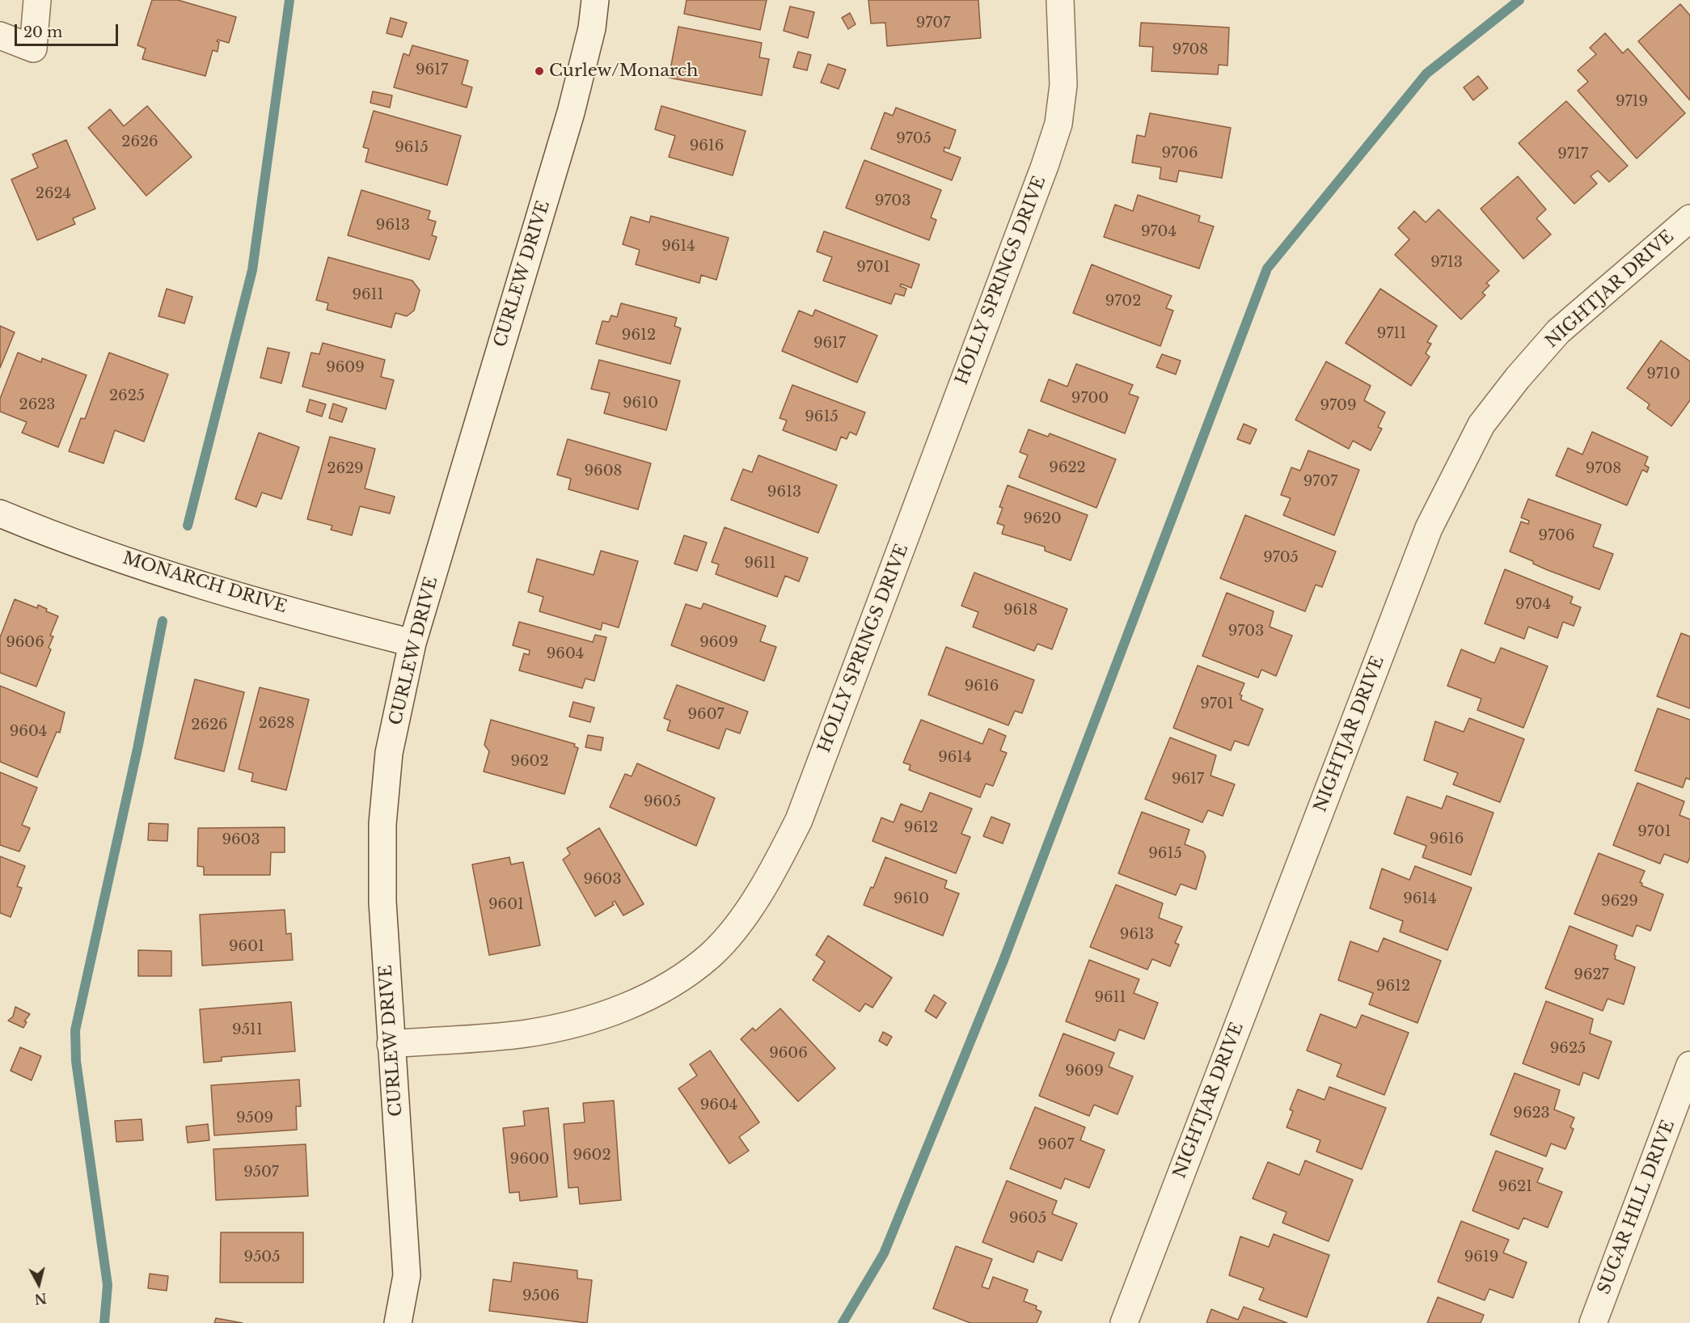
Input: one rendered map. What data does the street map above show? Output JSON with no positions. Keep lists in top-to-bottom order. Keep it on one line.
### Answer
{"streets":{"street":["CURLEW DRIVE","HOLLY SPRINGS DRIVE","NIGHTJAR DRIVE","MONARCH DRIVE","SUGAR HILL DRIVE"]},"crossings":[["CURLEW DRIVE","HOLLY SPRINGS DRIVE"],["CURLEW DRIVE","MONARCH DRIVE"]],"places":["Curlew/Monarch"],"house_numbers":["9707","9708","9617","9719","9705","2626","9616","9615","9706","9717","2624","9703","9613","9704","9614","9713","9701","9611","9702","9711","9612","9617","9609","9710","2625","9700","9610","2623","9709","9615","9622","2629","9708","9608","9707","9613","9620","9706","9705","9611","9704","9618","9703","9606","9609","9604","9616","9701","9607","2628","2626","9604","9614","9602","9617","9605","9612","9701","9616","9603","9615","9603","9610","9614","9629","9601","9613","9601","9627","9612","9611","9511","9625","9606","9609","9604","9623","9509","9607","9602","9600","9507","9621","9605","9505","9619","9506"],"scale_bar":"20 m","north":"bottom"}
